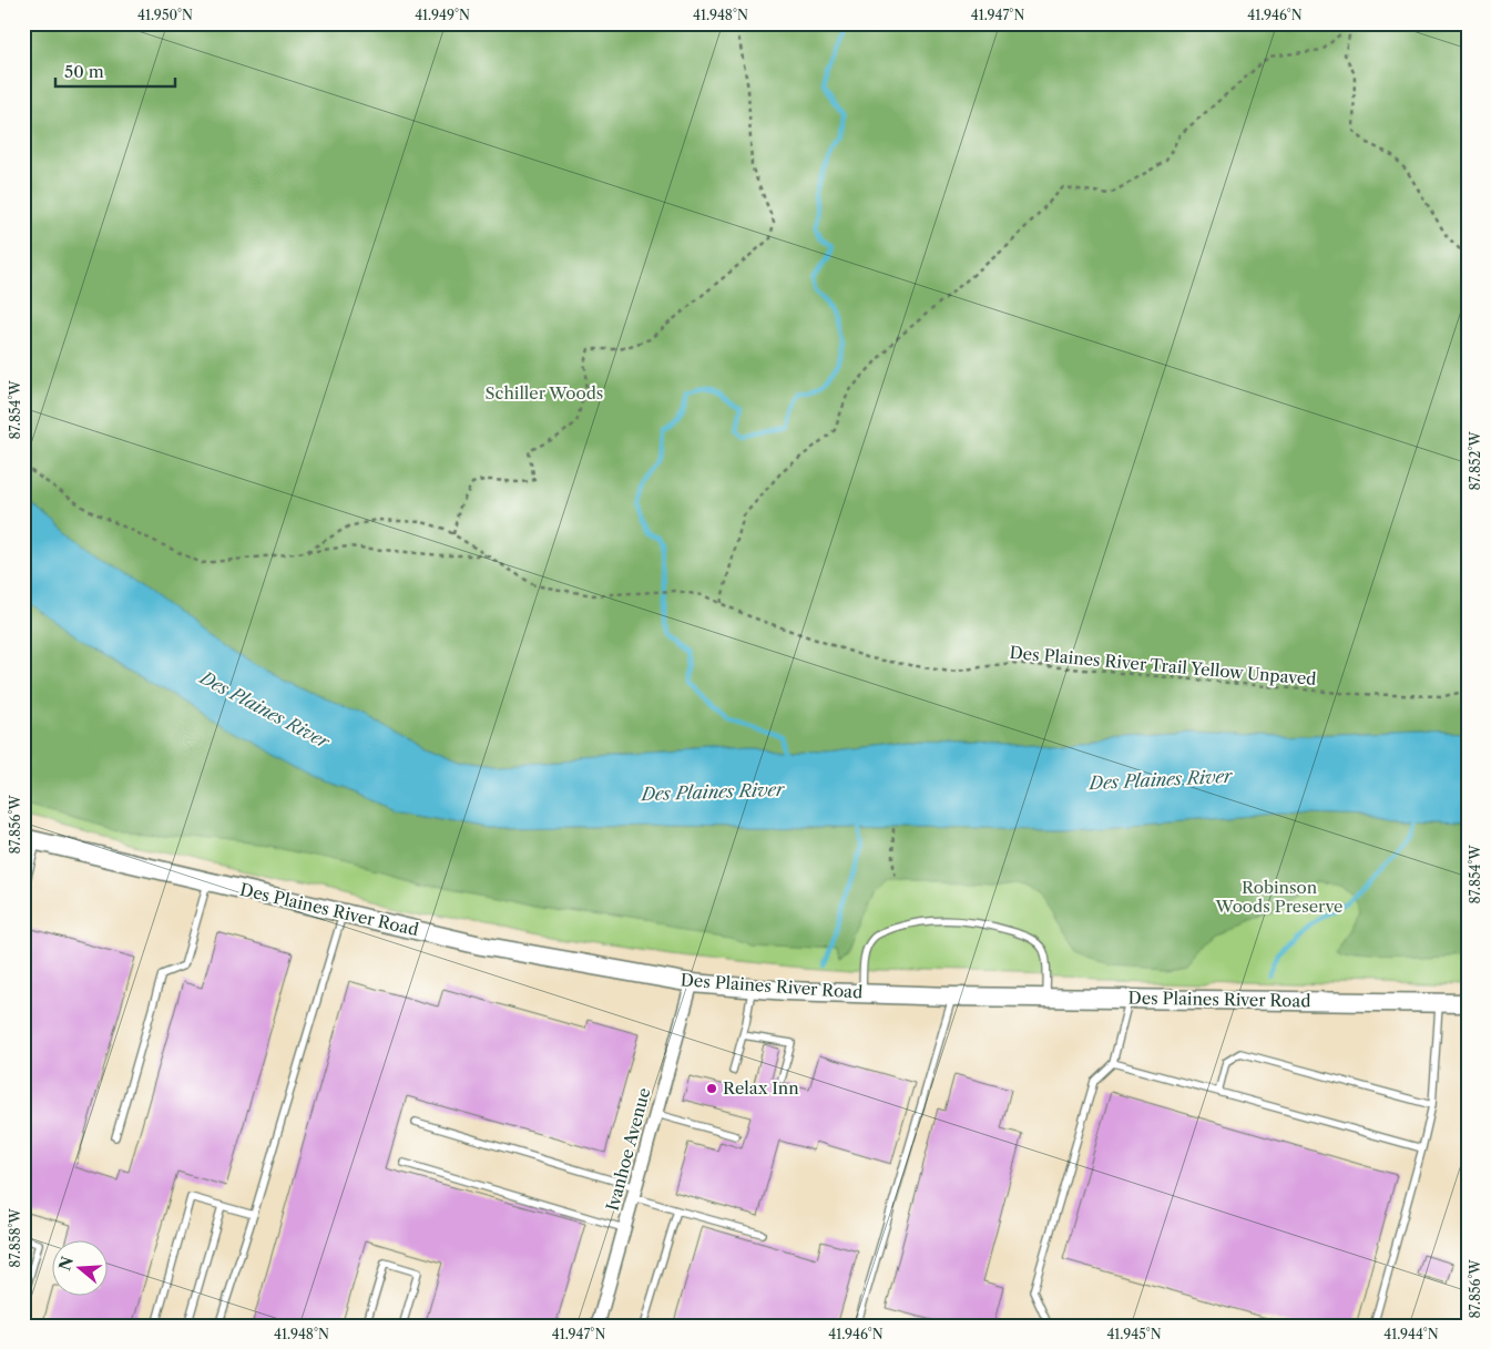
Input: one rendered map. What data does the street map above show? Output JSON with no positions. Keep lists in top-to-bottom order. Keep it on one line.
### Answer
{"streets":{"main road":["Des Plaines River Road"],"street":["Ivanhoe Avenue"],"path":["Des Plaines River Trail Yellow Unpaved"]},"crossings":[["Des Plaines River Road","Ivanhoe Avenue"]],"water":["Des Plaines River"],"parks":["Schiller Woods","Robinson Woods Preserve"],"places":["Relax Inn"],"scale_bar":"50 m","north":"left","coordinates":["41.950°N","41.949°N","41.948°N","41.947°N","41.946°N","87.854°W","87.852°W","87.856°W","87.858°W","41.945°N","41.944°N"]}
